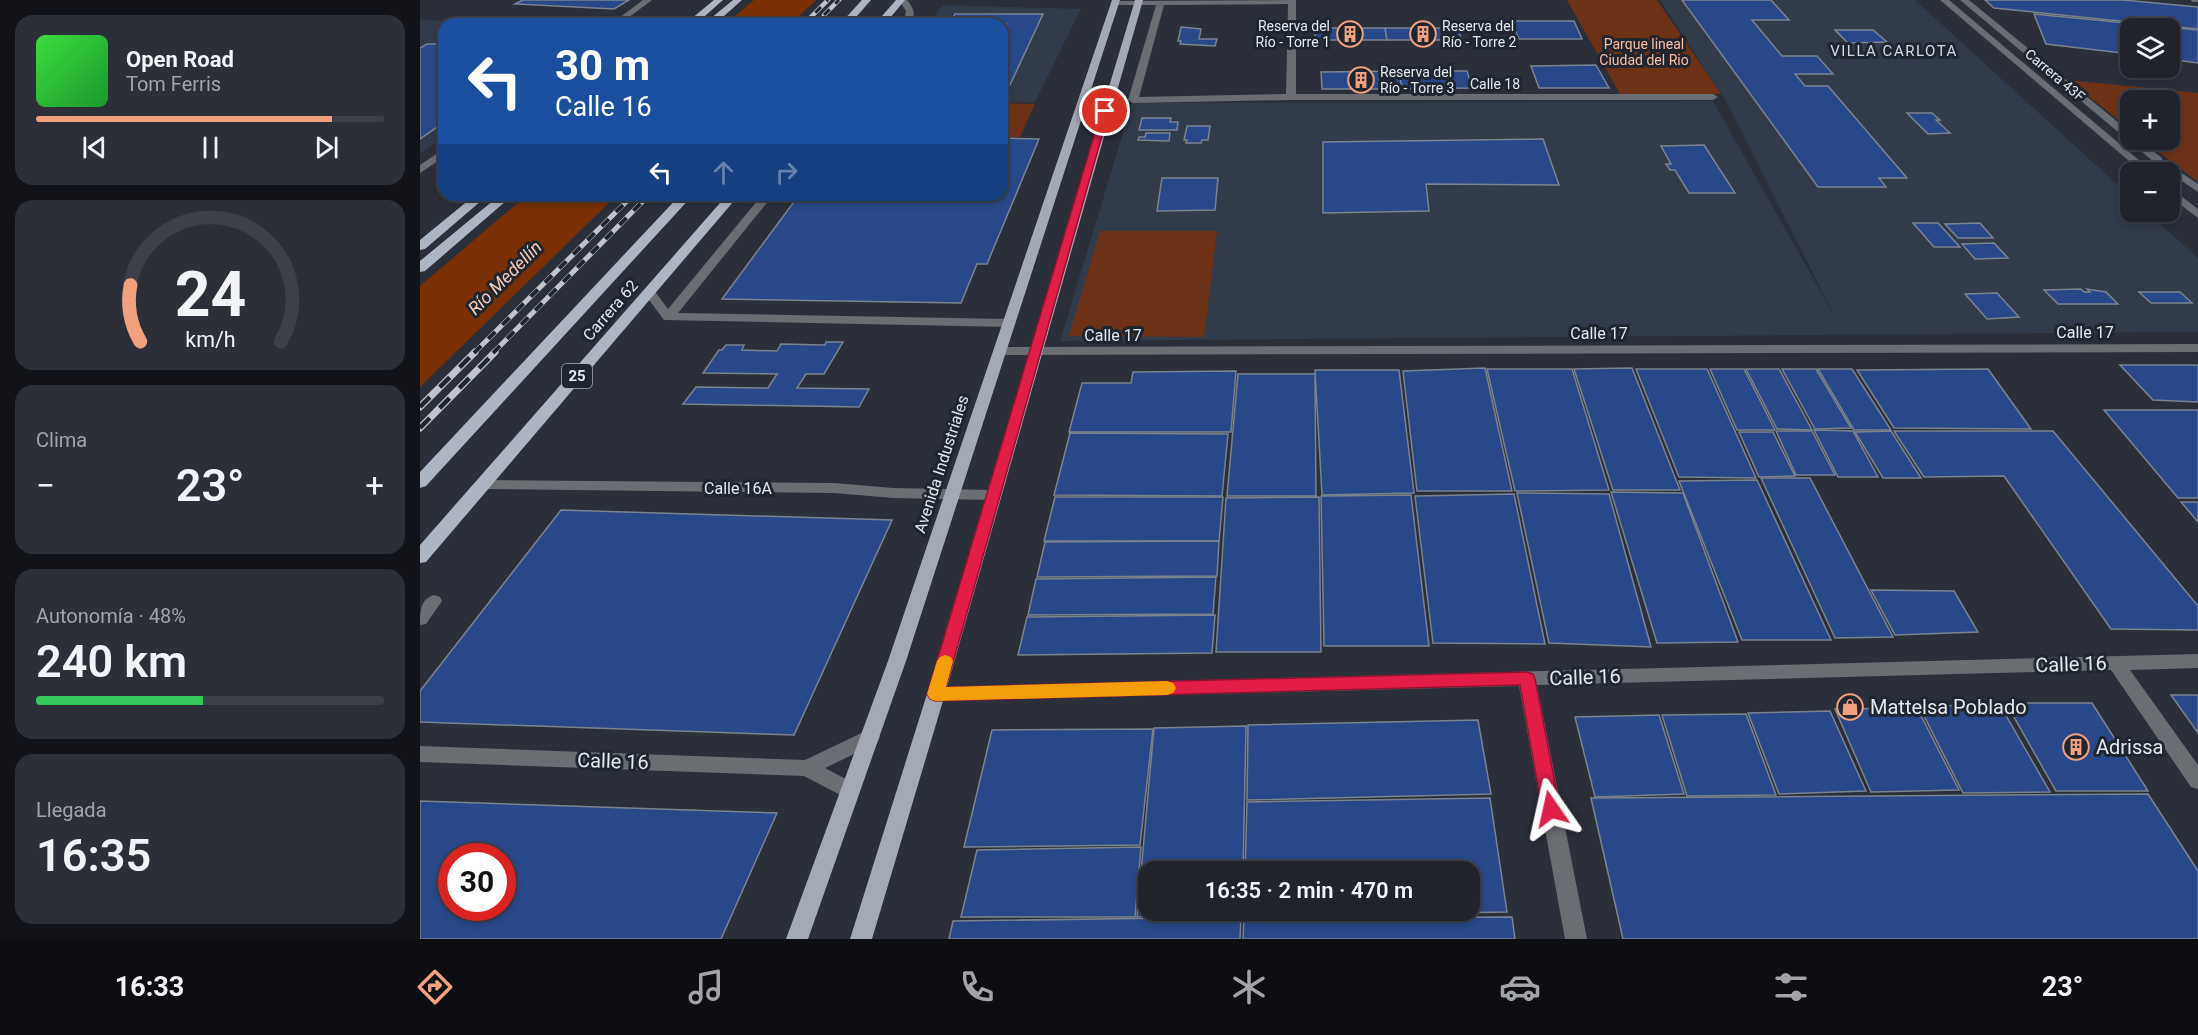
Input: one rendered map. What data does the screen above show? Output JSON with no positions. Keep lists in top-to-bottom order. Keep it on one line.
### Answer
{"streets":{"highway":["Carrera 62","25"],"main road":["Avenida Industriales"],"street":["Carrera 43F","Calle 18","Calle 17","Calle 16A","Calle 16"]},"crossings":[["Carrera 62","Calle 16A"],["Calle 17","Avenida Industriales"],["Avenida Industriales","Calle 16A"],["Avenida Industriales","Calle 16"]],"districts":["VILLA CARLOTA"],"water":["Río Medellín"],"parks":["Parque lineal Ciudad del Rio"],"places":{"building":["Reserva del Río - Torre 1","Reserva del Río - Torre 2","Reserva del Río - Torre 3","Adrissa"],"shop":["Mattelsa Poblado"]},"page":{"map_buttons":["+","−"],"turn":["30 m","Calle 16"],"song":["Open Road","Tom Ferris"],"tile":["Clima",["Autonomía · 48%","240 km"],["Llegada","16:35"]],"heat":["−","23°","+"],"limit":"30","trip":"16:35 · 2 min · 470 m","tabs":["16:33","23°"],"gauge":["24","km/h"]}}
